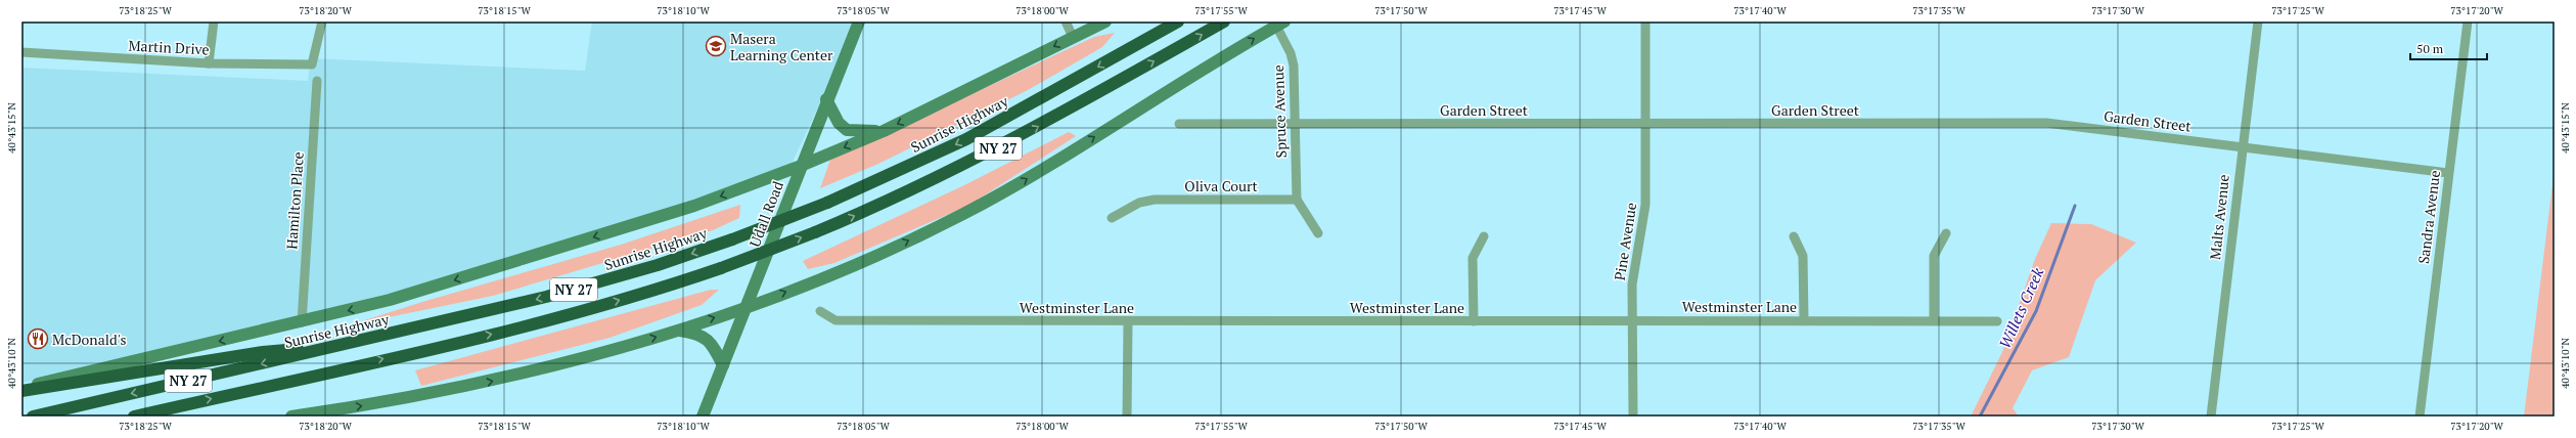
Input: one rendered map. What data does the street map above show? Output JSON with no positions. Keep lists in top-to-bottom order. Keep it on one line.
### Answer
{"streets":{"highway":["Sunrise Highway","NY 27"],"main road":["Udall Road"],"street":["Martin Drive","Garden Street","Spruce Avenue","Oliva Court","Hamilton Place","Malts Avenue","Sandra Avenue","Pine Avenue","Westminster Lane"]},"crossings":[["Garden Street","Spruce Avenue"],["Garden Street","Malts Avenue"],["Garden Street","Sandra Avenue"],["Garden Street","Pine Avenue"],["Spruce Avenue","Oliva Court"],["Sunrise Highway","Hamilton Place"],["Sunrise Highway","Udall Road"],["Pine Avenue","Westminster Lane"]],"water":["Willets Creek"],"places":{"school or university":["Masera Learning Center"],"restaurant":["McDonald's"]},"scale_bar":"50 m","coordinates":["73°18'25\"W","73°18'20\"W","73°18'15\"W","73°18'10\"W","73°18'05\"W","73°18'00\"W","73°17'55\"W","73°17'50\"W","73°17'45\"W","73°17'40\"W","73°17'35\"W","73°17'30\"W","73°17'25\"W","73°17'20\"W","40°43'15\"N","40°43'10\"N"]}
